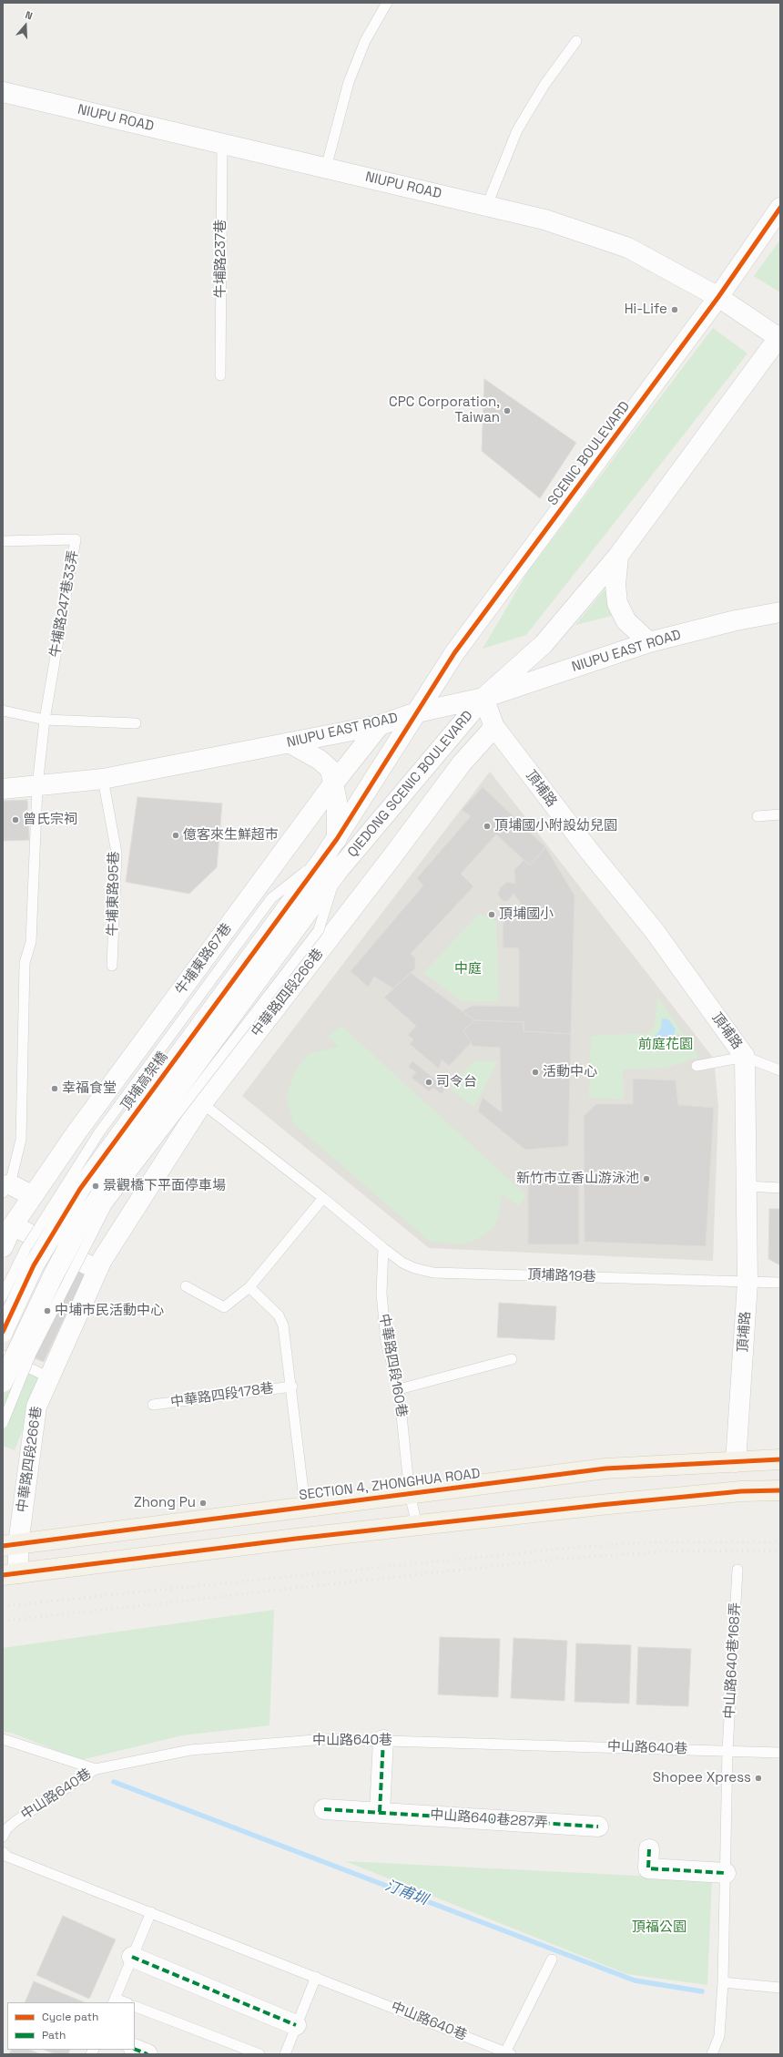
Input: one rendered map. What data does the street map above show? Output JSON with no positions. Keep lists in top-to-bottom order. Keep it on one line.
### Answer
{"streets":{"main road":["SECTION 4, ZHONGHUA ROAD"],"street":["NIUPU ROAD","SCENIC BOULEVARD","NIUPU EAST ROAD","QIEDONG SCENIC BOULEVARD","頂埔路","牛埔東路67巷","中華路四段266巷","頂埔高架橋","中山路640巷287弄"],"lane":["牛埔路237巷","牛埔路247巷33弄","牛埔東路95巷","頂埔路19巷","中華路四段160巷","中華路四段178巷","中山路640巷168弄","中山路640巷"]},"crossings":[["NIUPU ROAD","牛埔路237巷"],["NIUPU ROAD","SCENIC BOULEVARD"],["SCENIC BOULEVARD","NIUPU EAST ROAD"],["SCENIC BOULEVARD","QIEDONG SCENIC BOULEVARD"],["NIUPU EAST ROAD","QIEDONG SCENIC BOULEVARD"],["NIUPU EAST ROAD","頂埔路"],["NIUPU EAST ROAD","牛埔東路95巷"],["NIUPU EAST ROAD","牛埔東路67巷"],["QIEDONG SCENIC BOULEVARD","頂埔路"],["QIEDONG SCENIC BOULEVARD","頂埔高架橋"],["頂埔路","中華路四段266巷"],["頂埔路","頂埔路19巷"],["頂埔路","SECTION 4, ZHONGHUA ROAD"],["中華路四段266巷","頂埔路19巷"],["中華路四段266巷","SECTION 4, ZHONGHUA ROAD"],["頂埔路19巷","中華路四段160巷"],["中華路四段160巷","SECTION 4, ZHONGHUA ROAD"],["中華路四段178巷","SECTION 4, ZHONGHUA ROAD"],["中山路640巷168弄","中山路640巷"]],"water":["汀甫圳"],"parks":["中庭","前庭花園","頂福公園"],"places":["Hi-Life","CPC Corporation, Taiwan","曾氏宗祠","頂埔國小附設幼兒園","億客來生鮮超市","頂埔國小","活動中心","司令台","幸福食堂","新竹市立香山游泳池","景觀橋下平面停車場","中埔市民活動中心","Zhong Pu","Shopee Xpress"],"legend":["Cycle path","Path"],"north":"top"}
